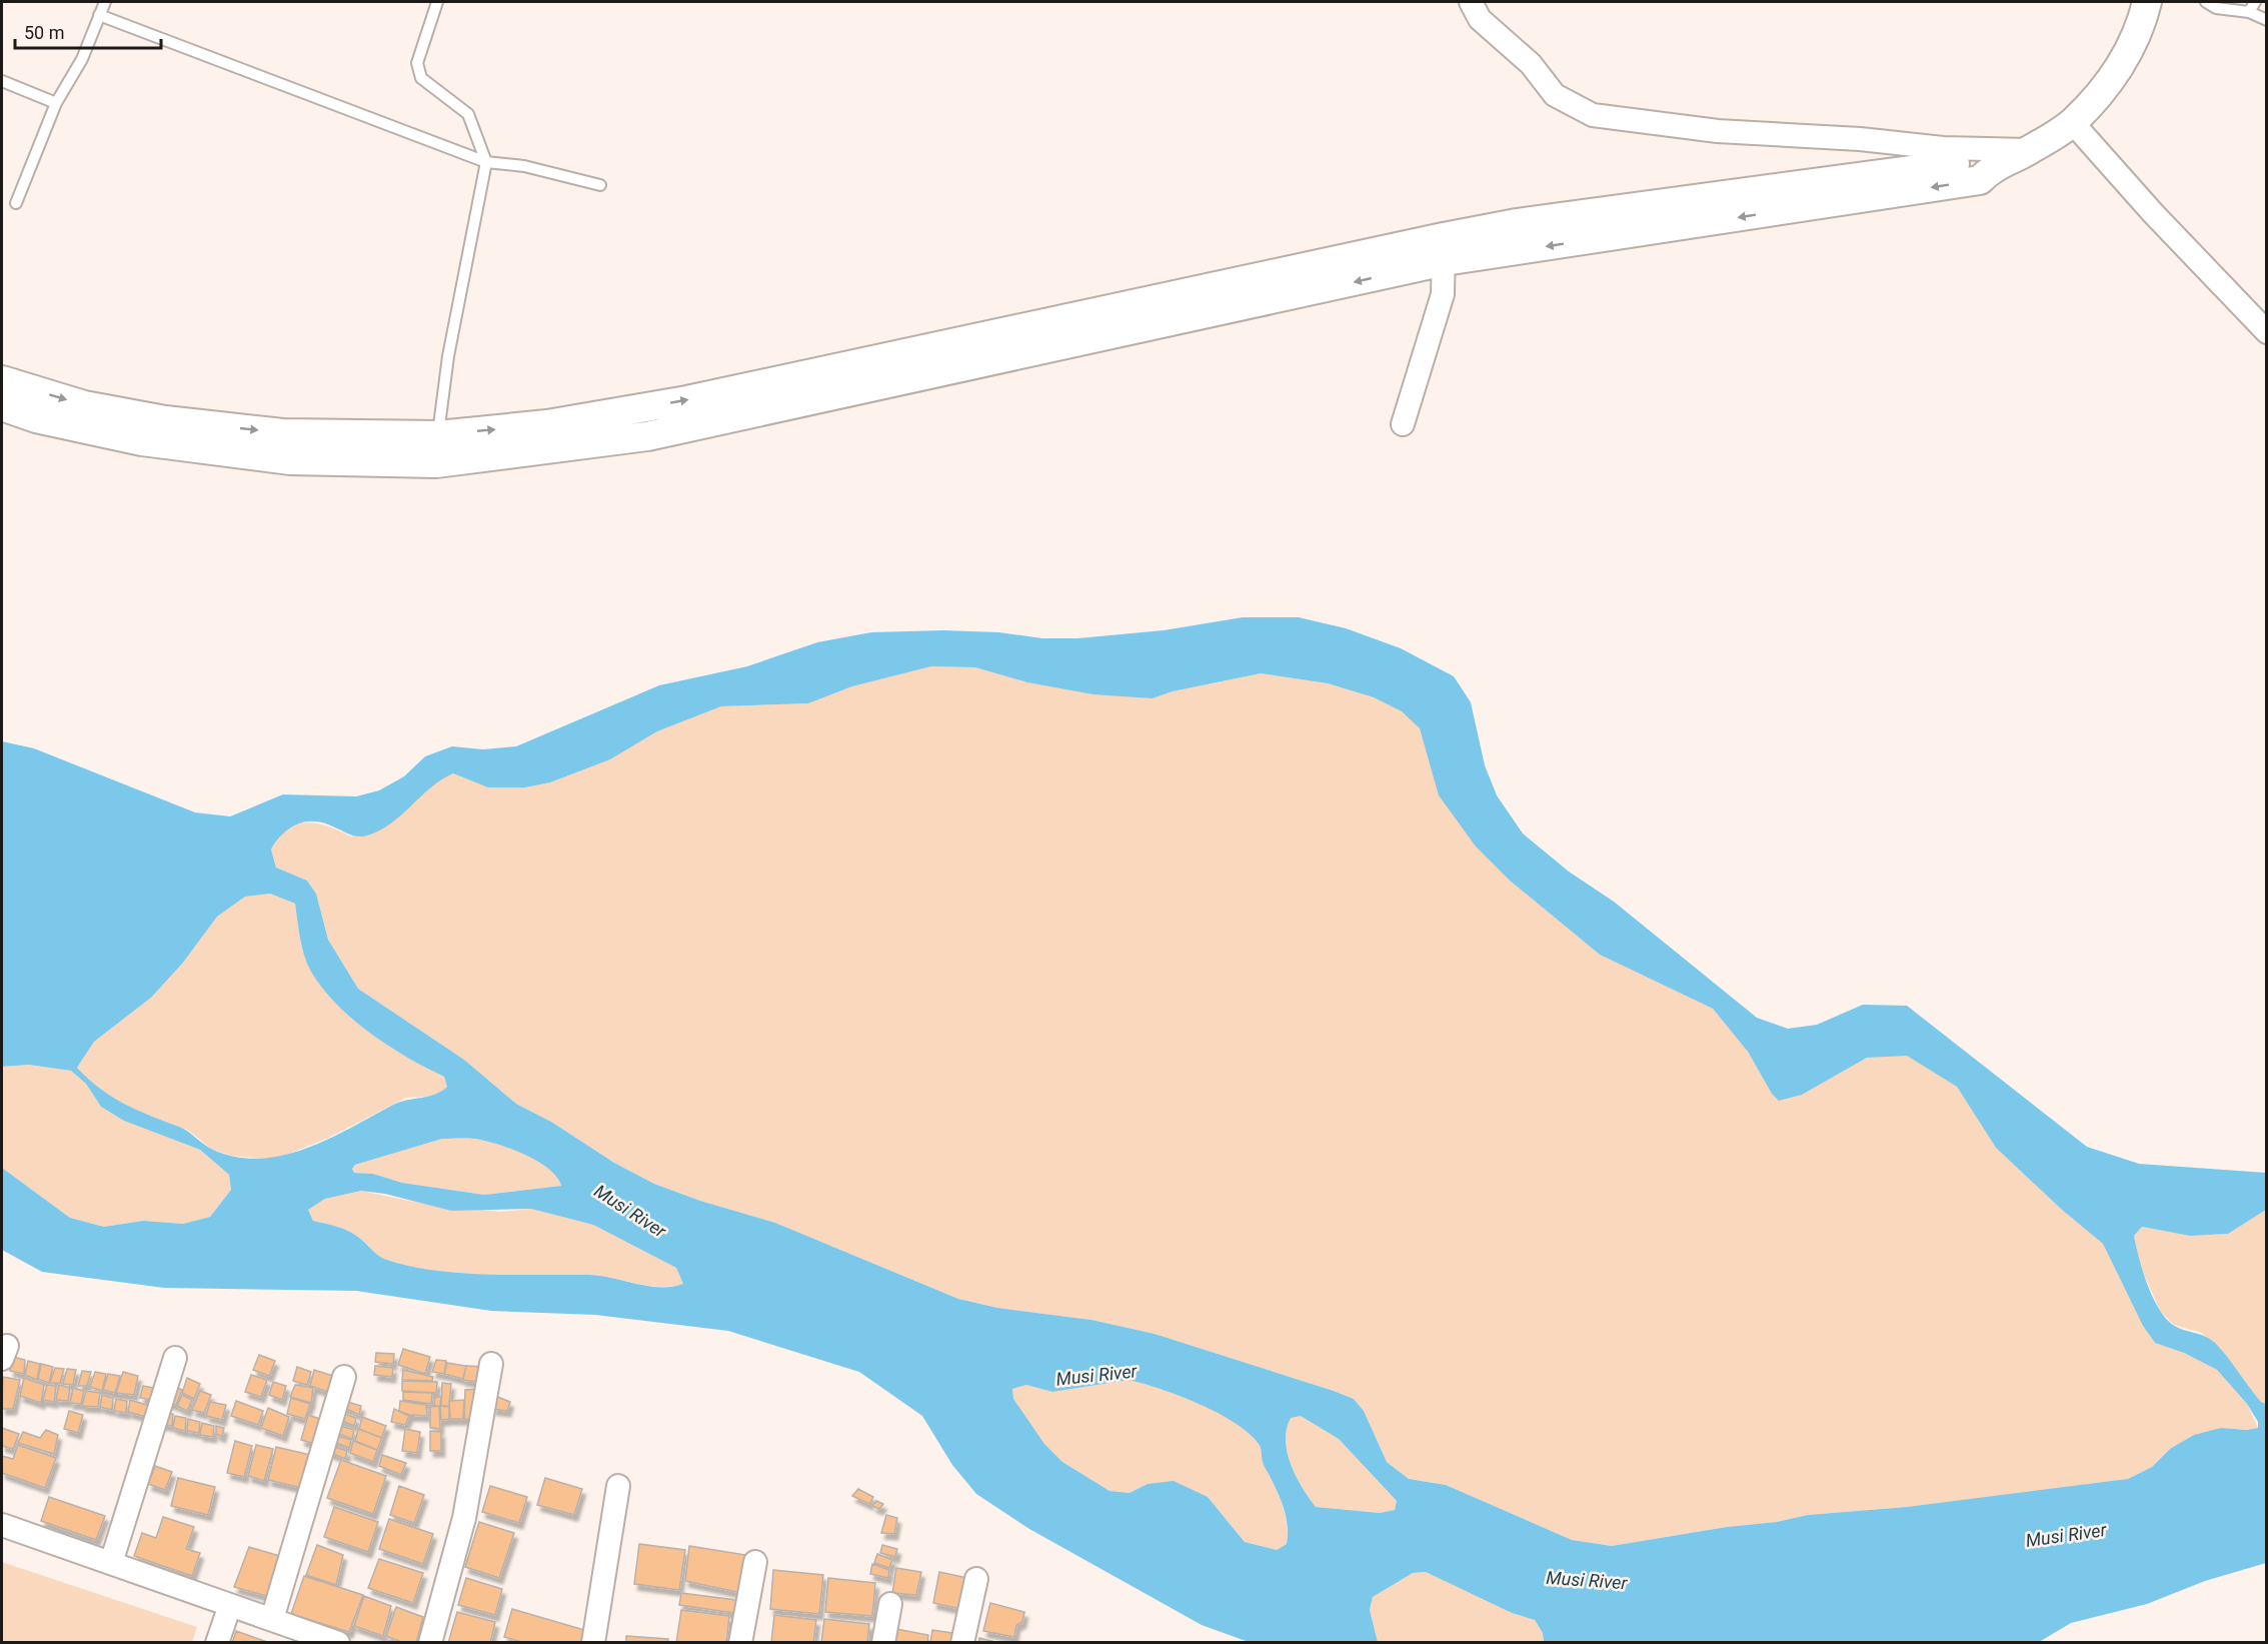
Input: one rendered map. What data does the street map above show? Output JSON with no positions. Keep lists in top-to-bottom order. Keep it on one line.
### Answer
{"water":["Musi River"],"scale_bar":"50 m"}
